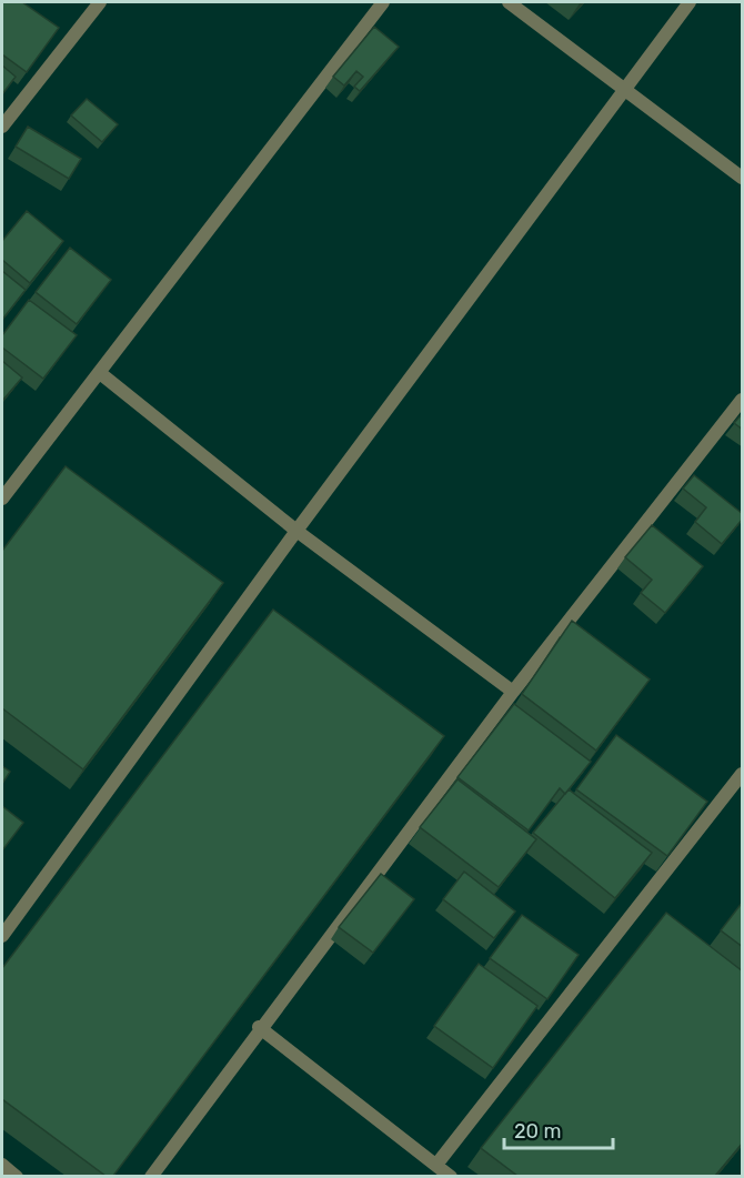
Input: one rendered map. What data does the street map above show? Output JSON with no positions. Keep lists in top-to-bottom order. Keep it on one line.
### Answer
{"scale_bar":"20 m"}
